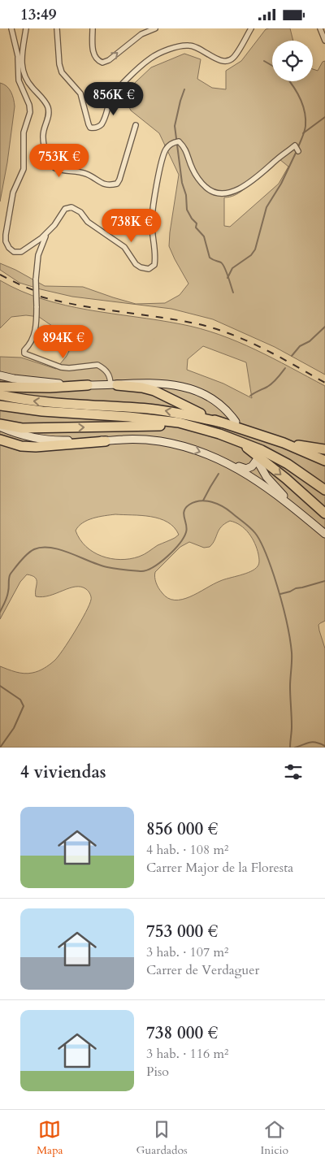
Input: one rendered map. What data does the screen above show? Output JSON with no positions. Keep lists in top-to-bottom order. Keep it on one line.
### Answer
{"page":{"status":"13:49","price":["856K €","753K €","738K €","894K €"],"heading":"4 viviendas","list":[{"name":"856 000 €","note":"4 hab. · 108 m² · Carrer Major de la Floresta"},{"name":"753 000 €","note":"3 hab. · 107 m² · Carrer de Verdaguer"},{"name":"738 000 €","note":"3 hab. · 116 m² · Piso"}],"tabs":["Mapa","Guardados","Inicio"]}}
